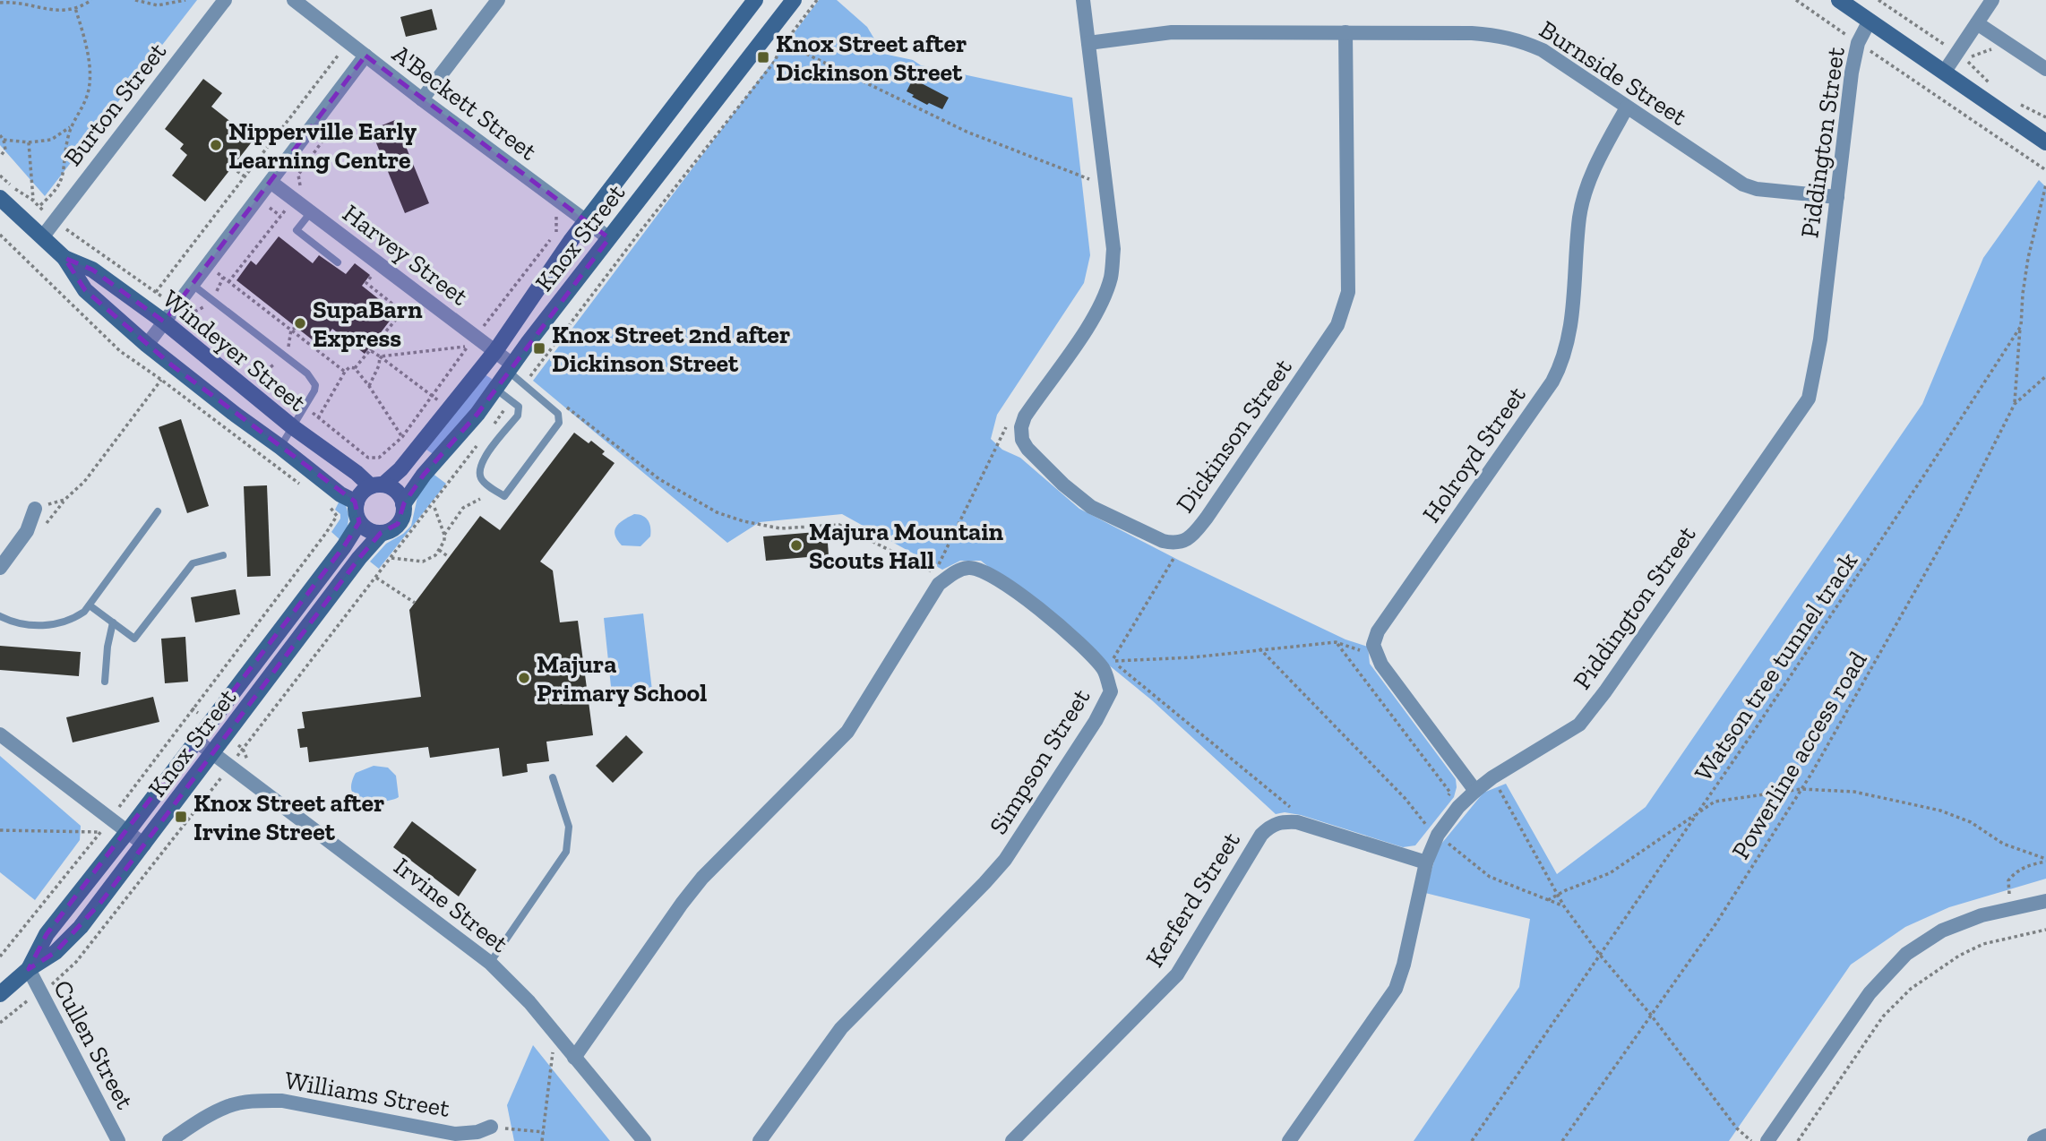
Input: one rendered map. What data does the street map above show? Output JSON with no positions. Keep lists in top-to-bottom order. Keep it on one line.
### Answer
{"streets":{"street":["Burnside Street","A'Beckett Street","Burton Street","Piddington Street","Knox Street","Harvey Street","Windeyer Street","Dickinson Street","Holroyd Street","Simpson Street","Kerferd Street","Irvine Street","Cullen Street","Williams Street"],"path":["Watson tree tunnel track","Powerline access road"]},"crossings":[["Burnside Street","Piddington Street"],["Burnside Street","Dickinson Street"],["Burnside Street","Holroyd Street"],["A'Beckett Street","Knox Street"],["Burton Street","Windeyer Street"],["Piddington Street","Kerferd Street"],["Knox Street","Harvey Street"],["Knox Street","Windeyer Street"],["Knox Street","Irvine Street"],["Knox Street","Cullen Street"],["Simpson Street","Irvine Street"]],"places":{"transit":["Knox Street after Dickinson Street","Knox Street 2nd after Dickinson Street","Knox Street after Irvine Street"],"other":["Nipperville Early Learning Centre","SupaBarn Express","Majura Mountain Scouts Hall","Majura Primary School"]}}
